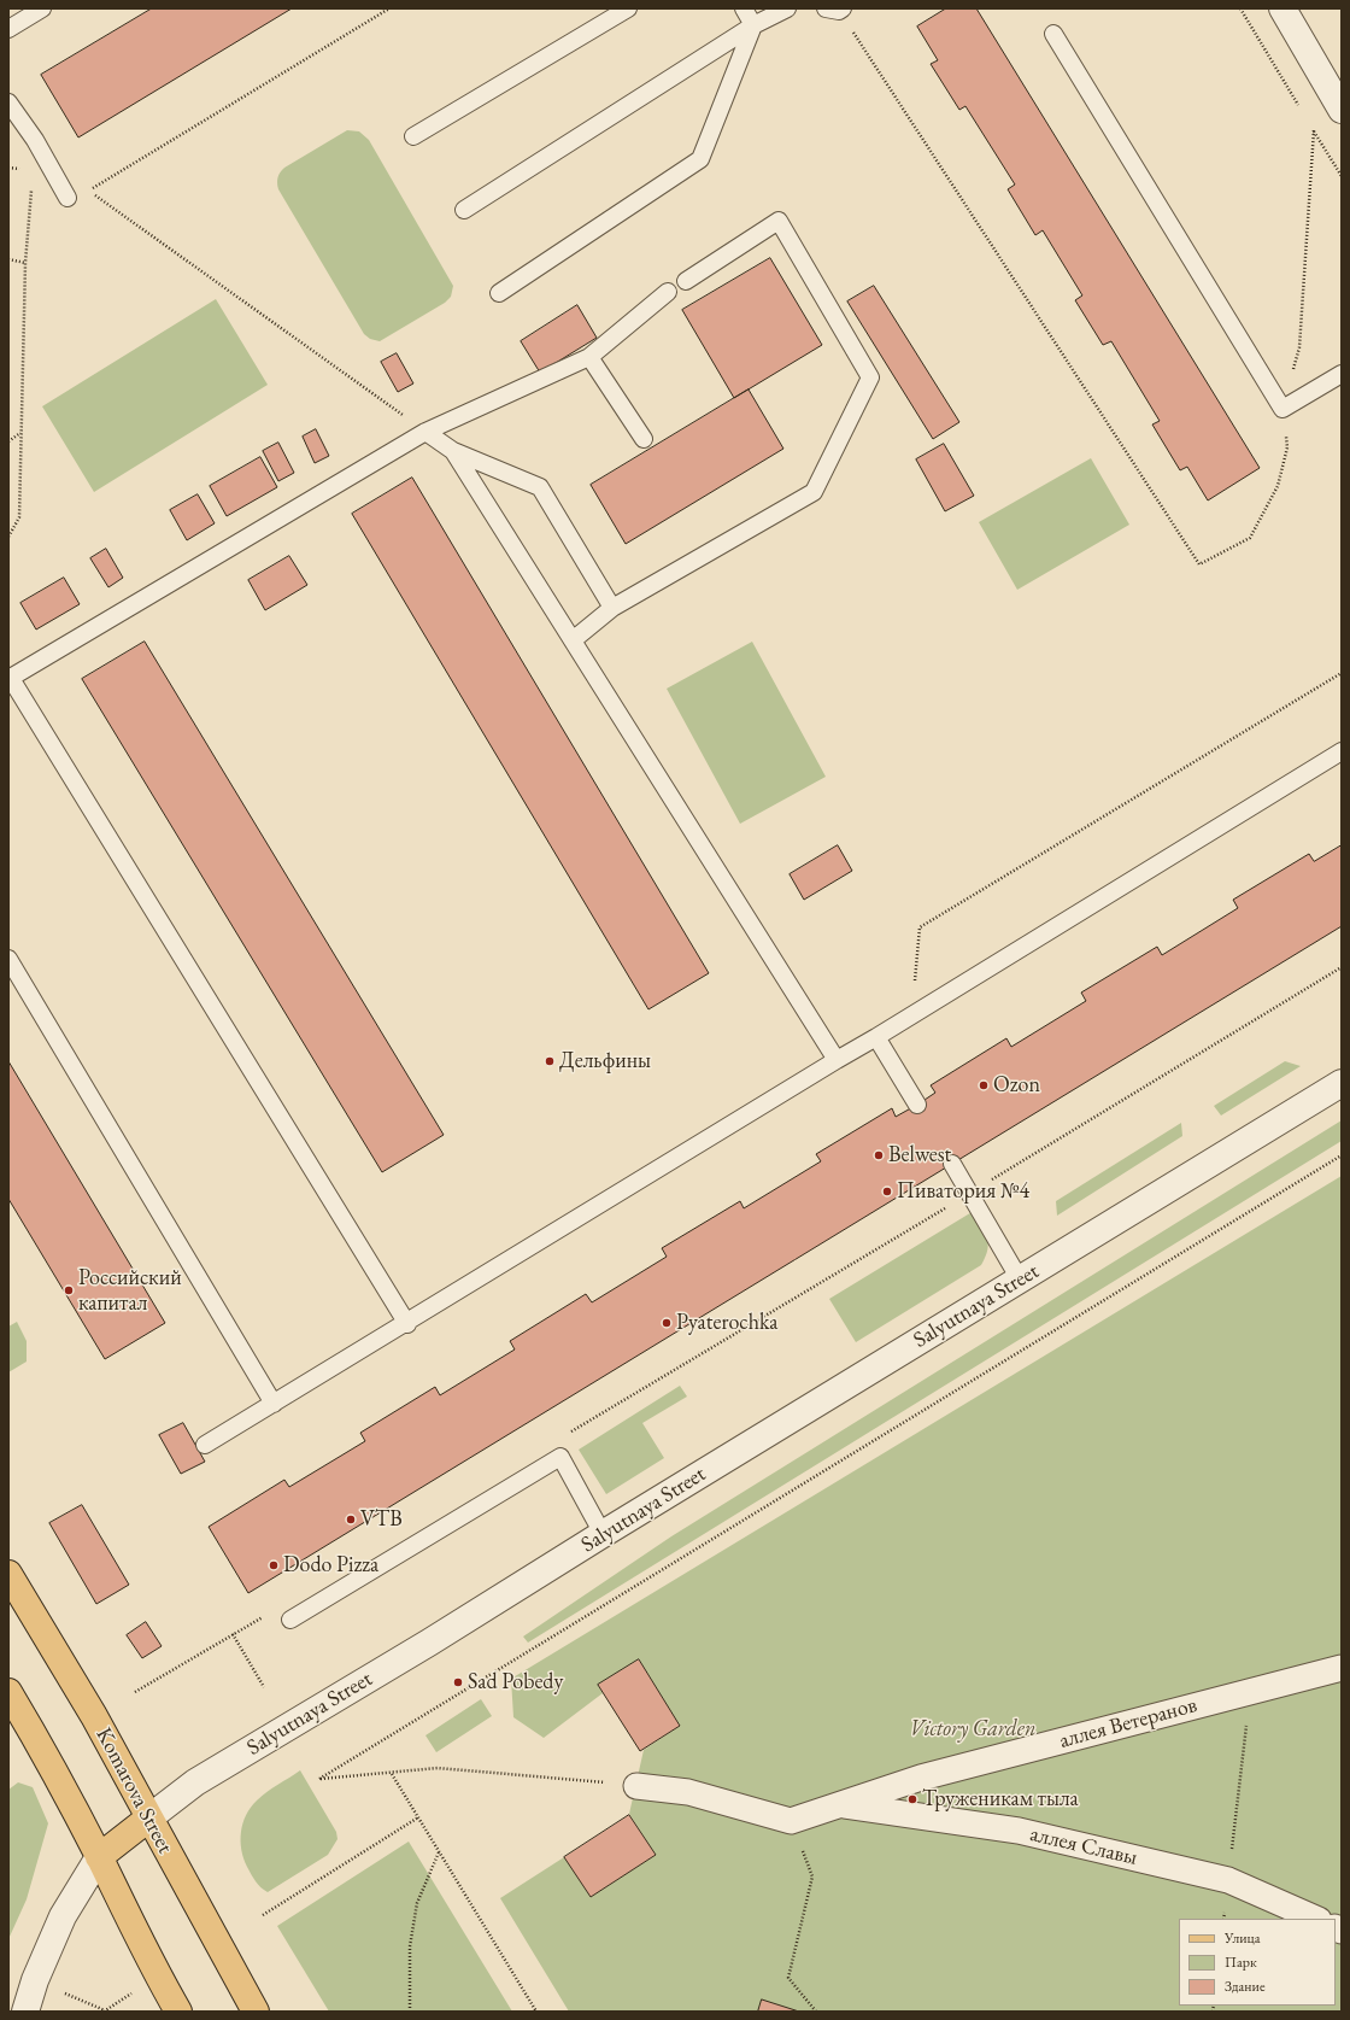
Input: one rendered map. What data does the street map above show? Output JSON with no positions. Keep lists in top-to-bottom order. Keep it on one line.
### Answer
{"streets":{"main road":["Salyutnaya Street","Komarova Street"],"street":["аллея Ветеранов","аллея Славы"]},"crossings":[["Salyutnaya Street","Komarova Street"],["аллея Ветеранов","аллея Славы"]],"parks":["Victory Garden"],"places":["Дельфины","Ozon","Belwest","Пиватория №4","Российский капитал","Pyaterochka","VTB","Dodo Pizza","Sad Pobedy","Труженикам тыла"],"legend":["Улица","Парк","Здание"]}
